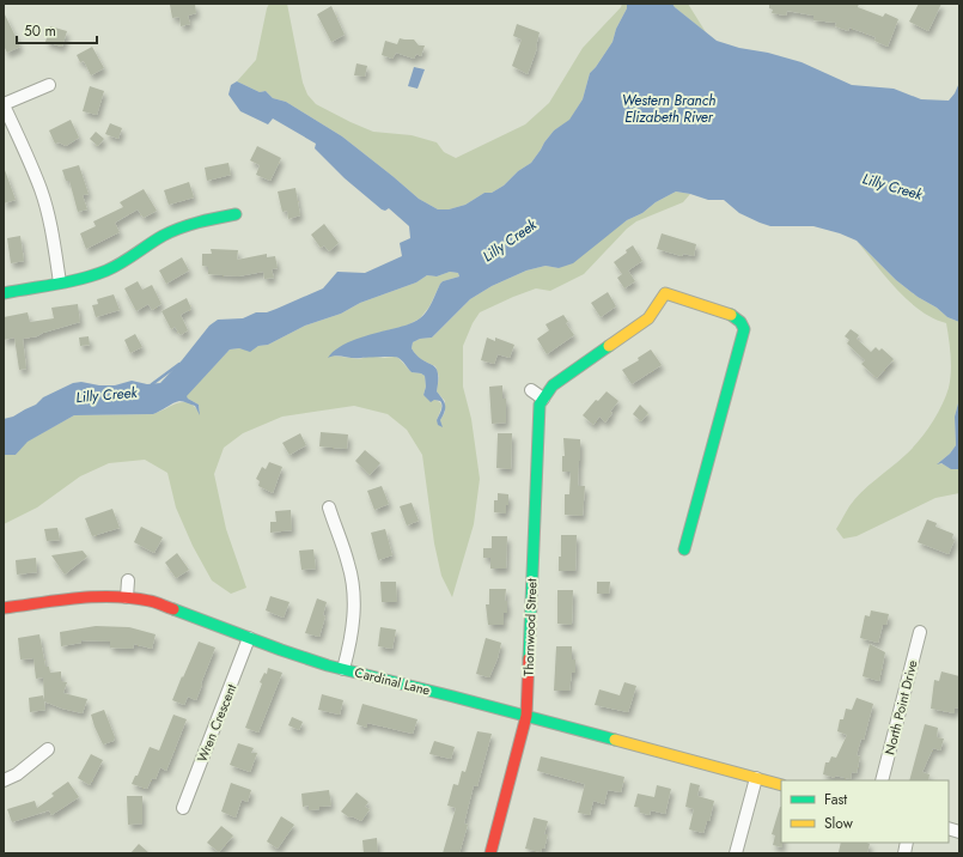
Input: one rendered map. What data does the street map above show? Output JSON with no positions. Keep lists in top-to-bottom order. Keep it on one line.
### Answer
{"streets":{"street":["Thornwood Street","Cardinal Lane","North Point Drive","Wren Crescent"]},"crossings":[["Thornwood Street","Cardinal Lane"],["Cardinal Lane","Wren Crescent"]],"water":["Western Branch Elizabeth River","Lilly Creek"],"legend":["Fast","Slow"],"scale_bar":"50 m"}
